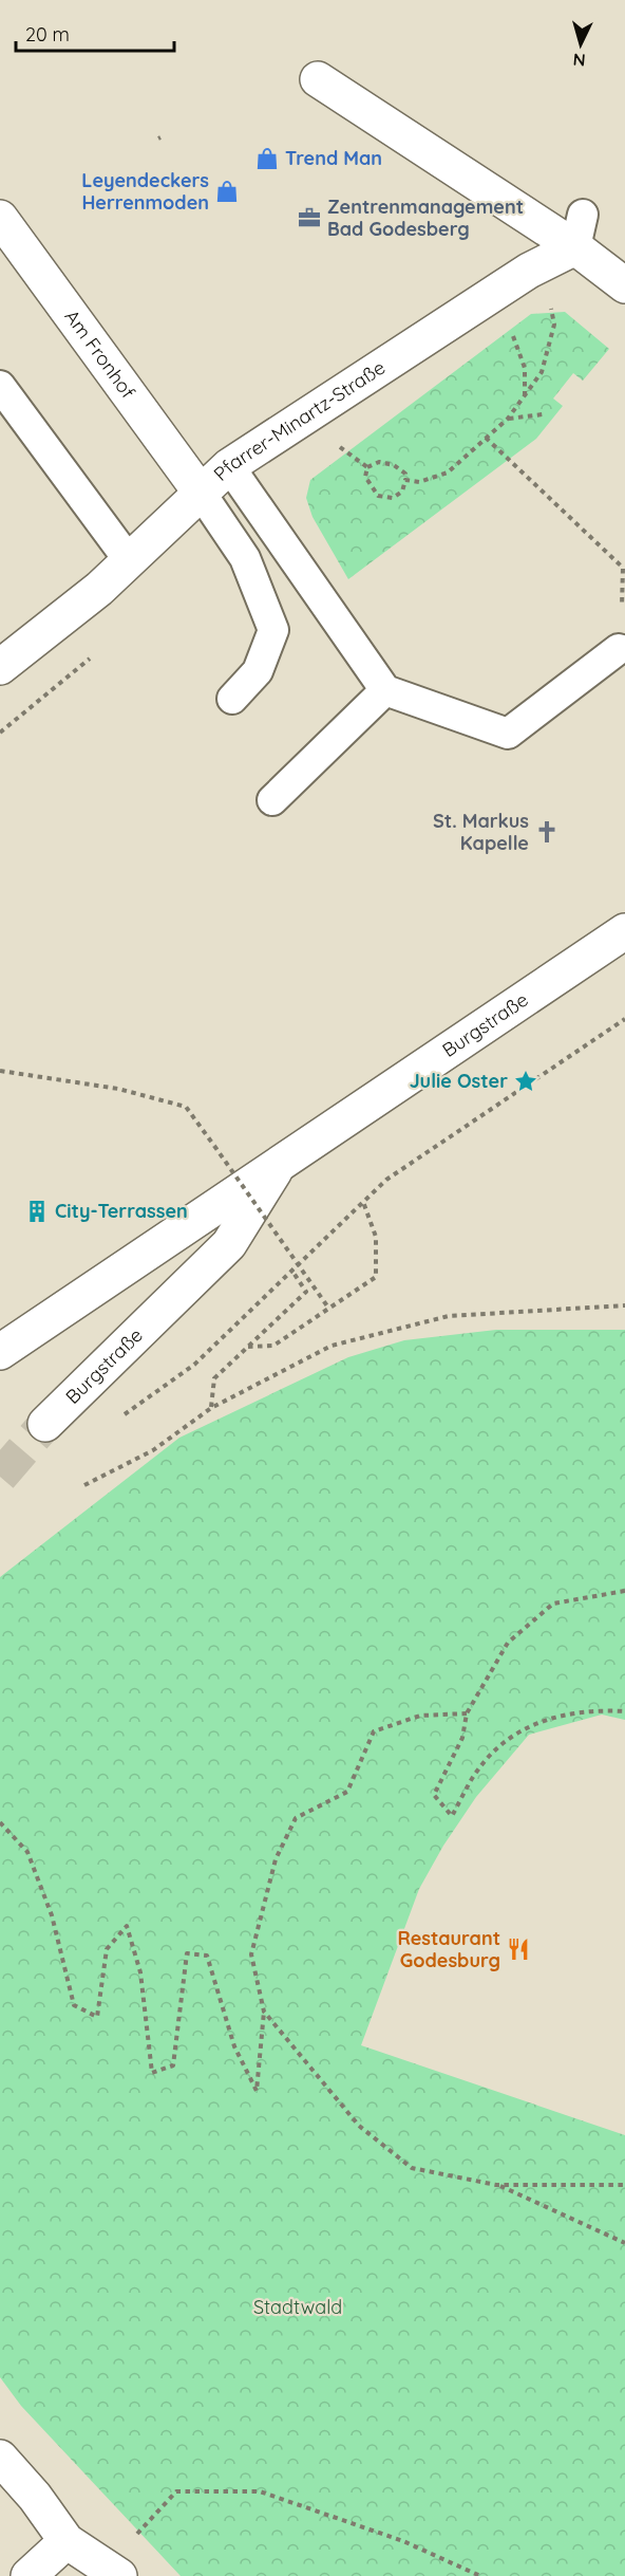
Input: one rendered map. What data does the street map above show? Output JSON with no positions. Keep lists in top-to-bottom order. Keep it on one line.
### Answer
{"streets":{"street":["Am Fronhof","Pfarrer-Minartz-Straße","Burgstraße"]},"crossings":[["Am Fronhof","Pfarrer-Minartz-Straße"]],"parks":["Stadtwald"],"places":{"shop":["Trend Man","Leyendeckers Herrenmoden"],"office":["Zentrenmanagement Bad Godesberg"],"church":["St. Markus Kapelle"],"place":["Julie Oster"],"building":["City-Terrassen"],"restaurant":["Restaurant Godesburg"]},"scale_bar":"20 m","north":"bottom"}
